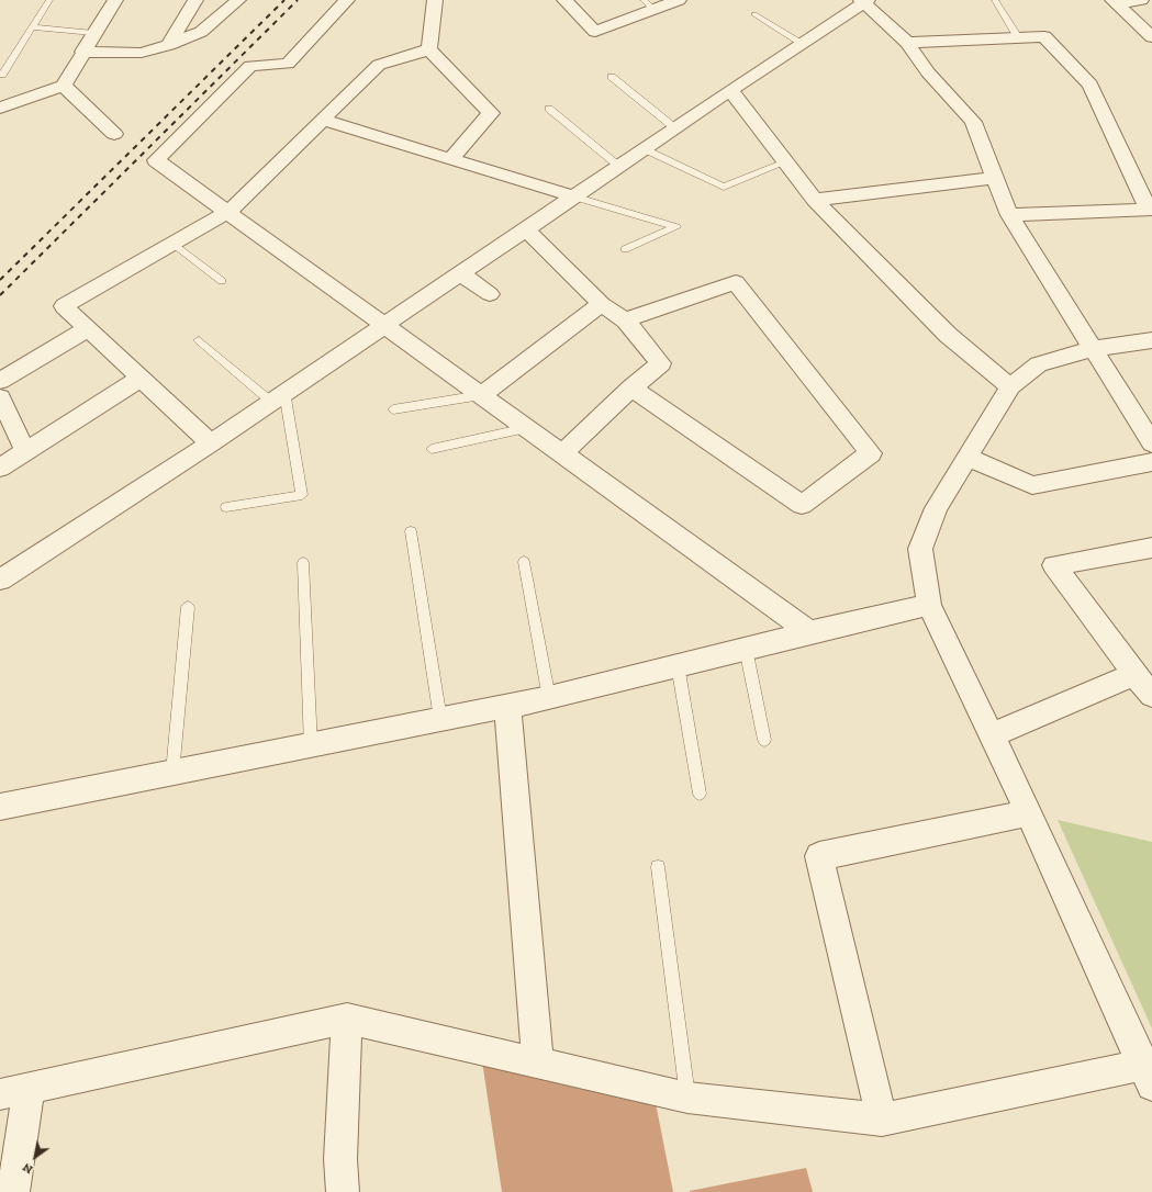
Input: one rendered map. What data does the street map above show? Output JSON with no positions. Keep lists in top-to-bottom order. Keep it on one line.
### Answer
{"north":"bottom left"}
